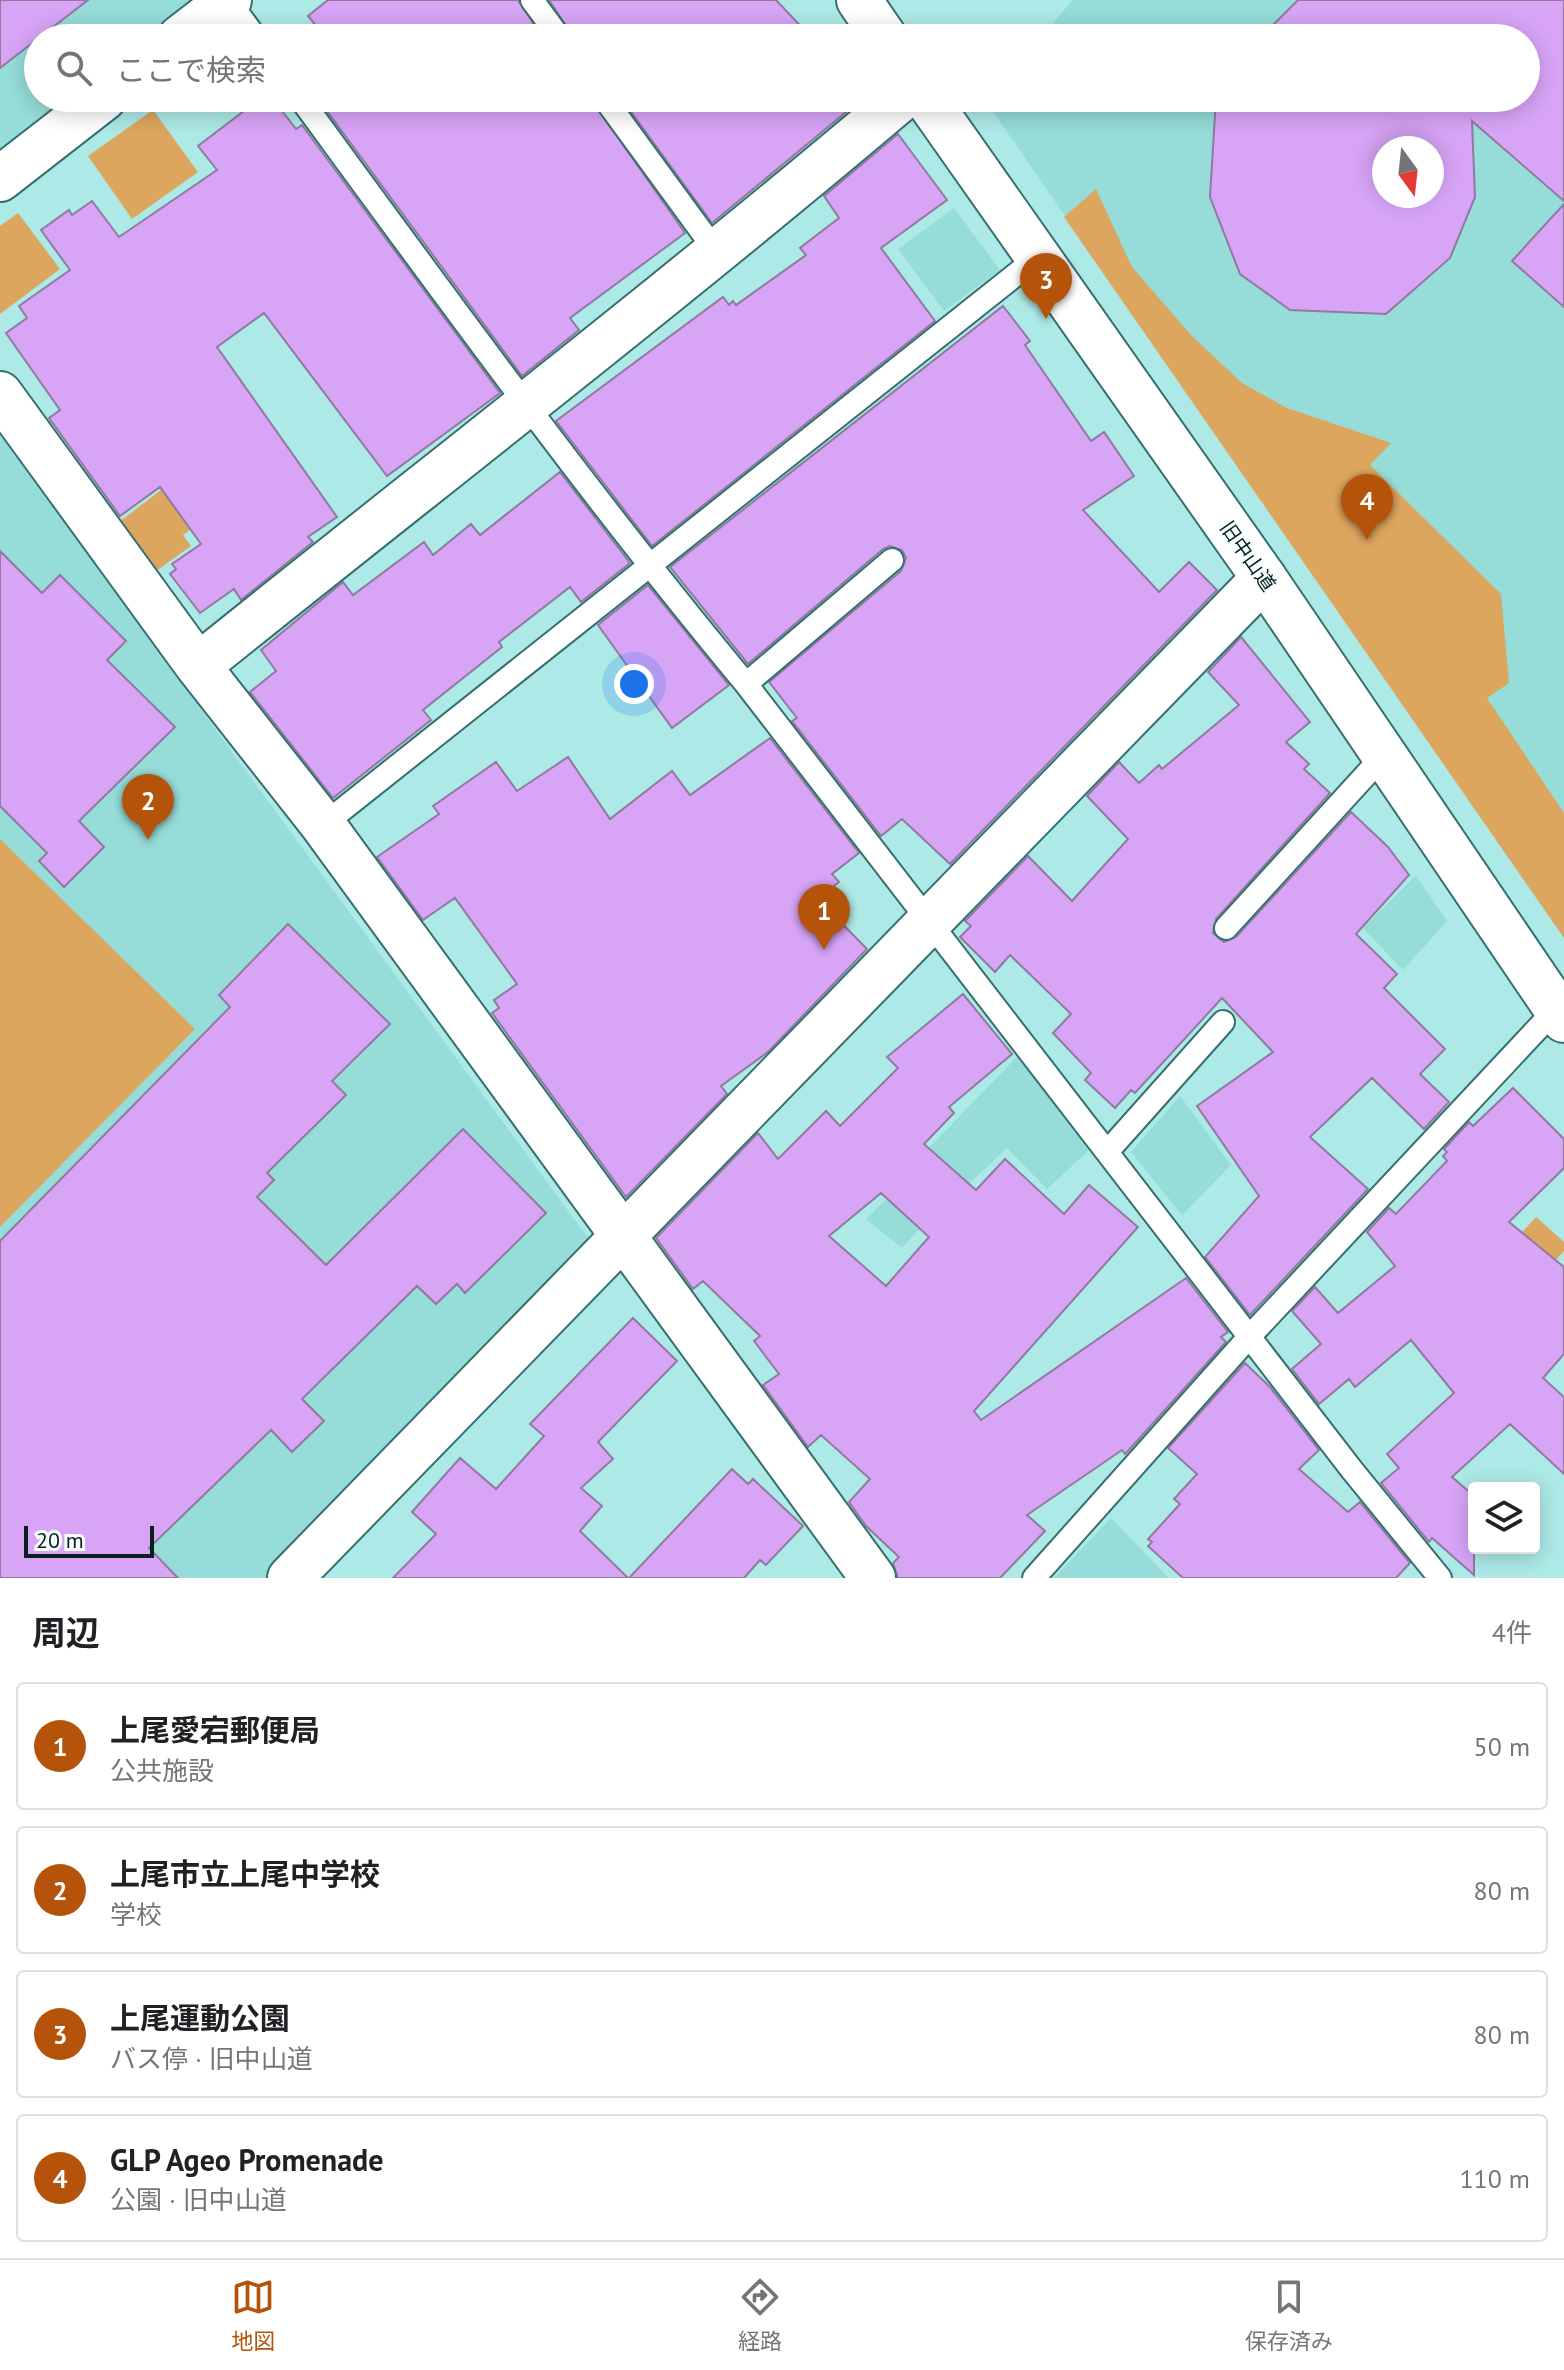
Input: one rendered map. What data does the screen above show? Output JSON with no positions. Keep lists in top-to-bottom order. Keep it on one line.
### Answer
{"streets":{"street":["旧中山道"]},"scale_bar":"20 m","north":"bottom","page":{"search":"ここで検索","pins":["3","4","2","1"],"scale":"20 m","heading":["周辺","4件"],"list":[{"mark":"1","name":"上尾愛宕郵便局","note":"公共施設","value":"50 m"},{"mark":"2","name":"上尾市立上尾中学校","note":"学校","value":"80 m"},{"mark":"3","name":"上尾運動公園","note":"バス停 · 旧中山道","value":"80 m"},{"mark":"4","name":"GLP Ageo Promenade","note":"公園 · 旧中山道","value":"110 m"}],"nav":["地図","経路","保存済み"]}}
